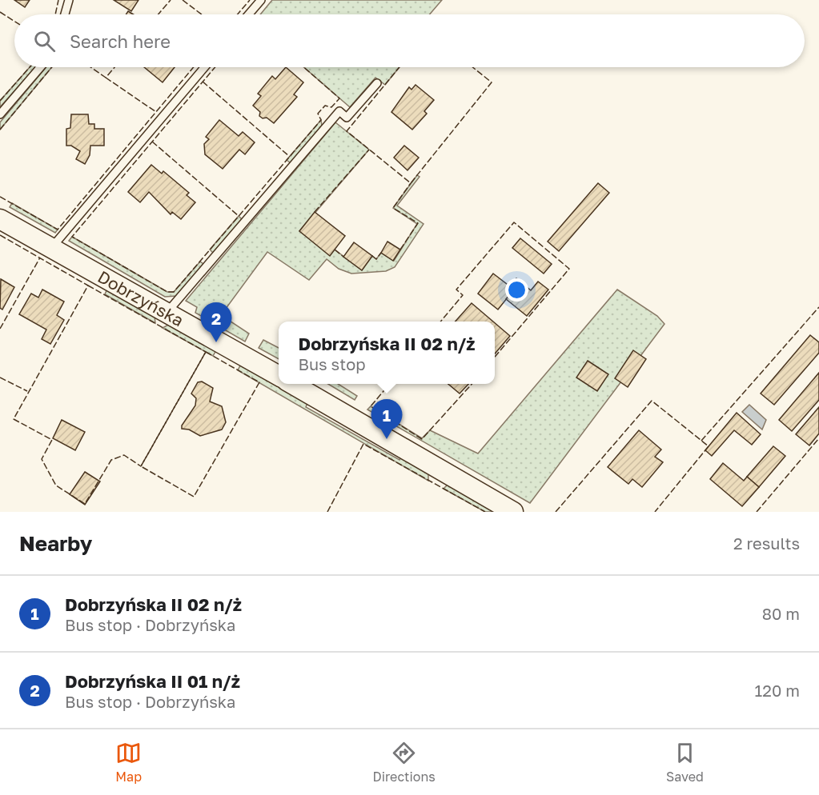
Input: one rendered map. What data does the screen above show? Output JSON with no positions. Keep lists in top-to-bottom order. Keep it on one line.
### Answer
{"streets":{"street":["Dobrzyńska"]},"page":{"search":"Search here","pins":["2","1"],"popup":["Dobrzyńska II 02 n/ż","Bus stop"],"heading":["Nearby","2 results"],"list":[{"mark":"1","name":"Dobrzyńska II 02 n/ż","note":"Bus stop · Dobrzyńska","value":"80 m"},{"mark":"2","name":"Dobrzyńska II 01 n/ż","note":"Bus stop · Dobrzyńska","value":"120 m"}],"nav":["Map","Directions","Saved"]}}
